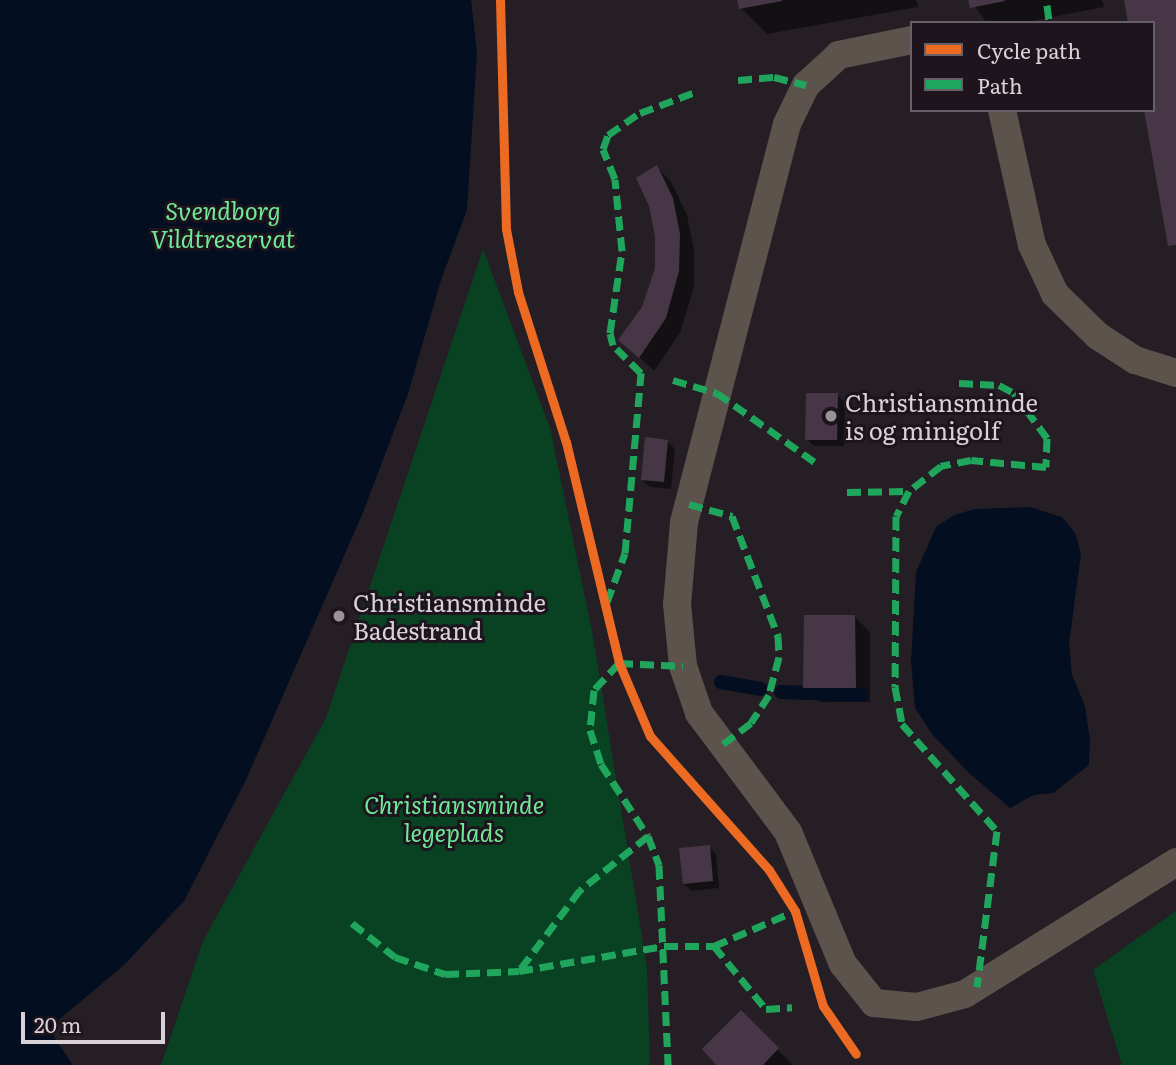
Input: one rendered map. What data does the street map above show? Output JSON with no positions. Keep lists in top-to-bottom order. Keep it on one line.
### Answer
{"parks":["Svendborg Vildtreservat","Christiansminde legeplads"],"places":["Christiansminde is og minigolf","Christiansminde Badestrand"],"legend":["Cycle path","Path"],"scale_bar":"20 m"}
